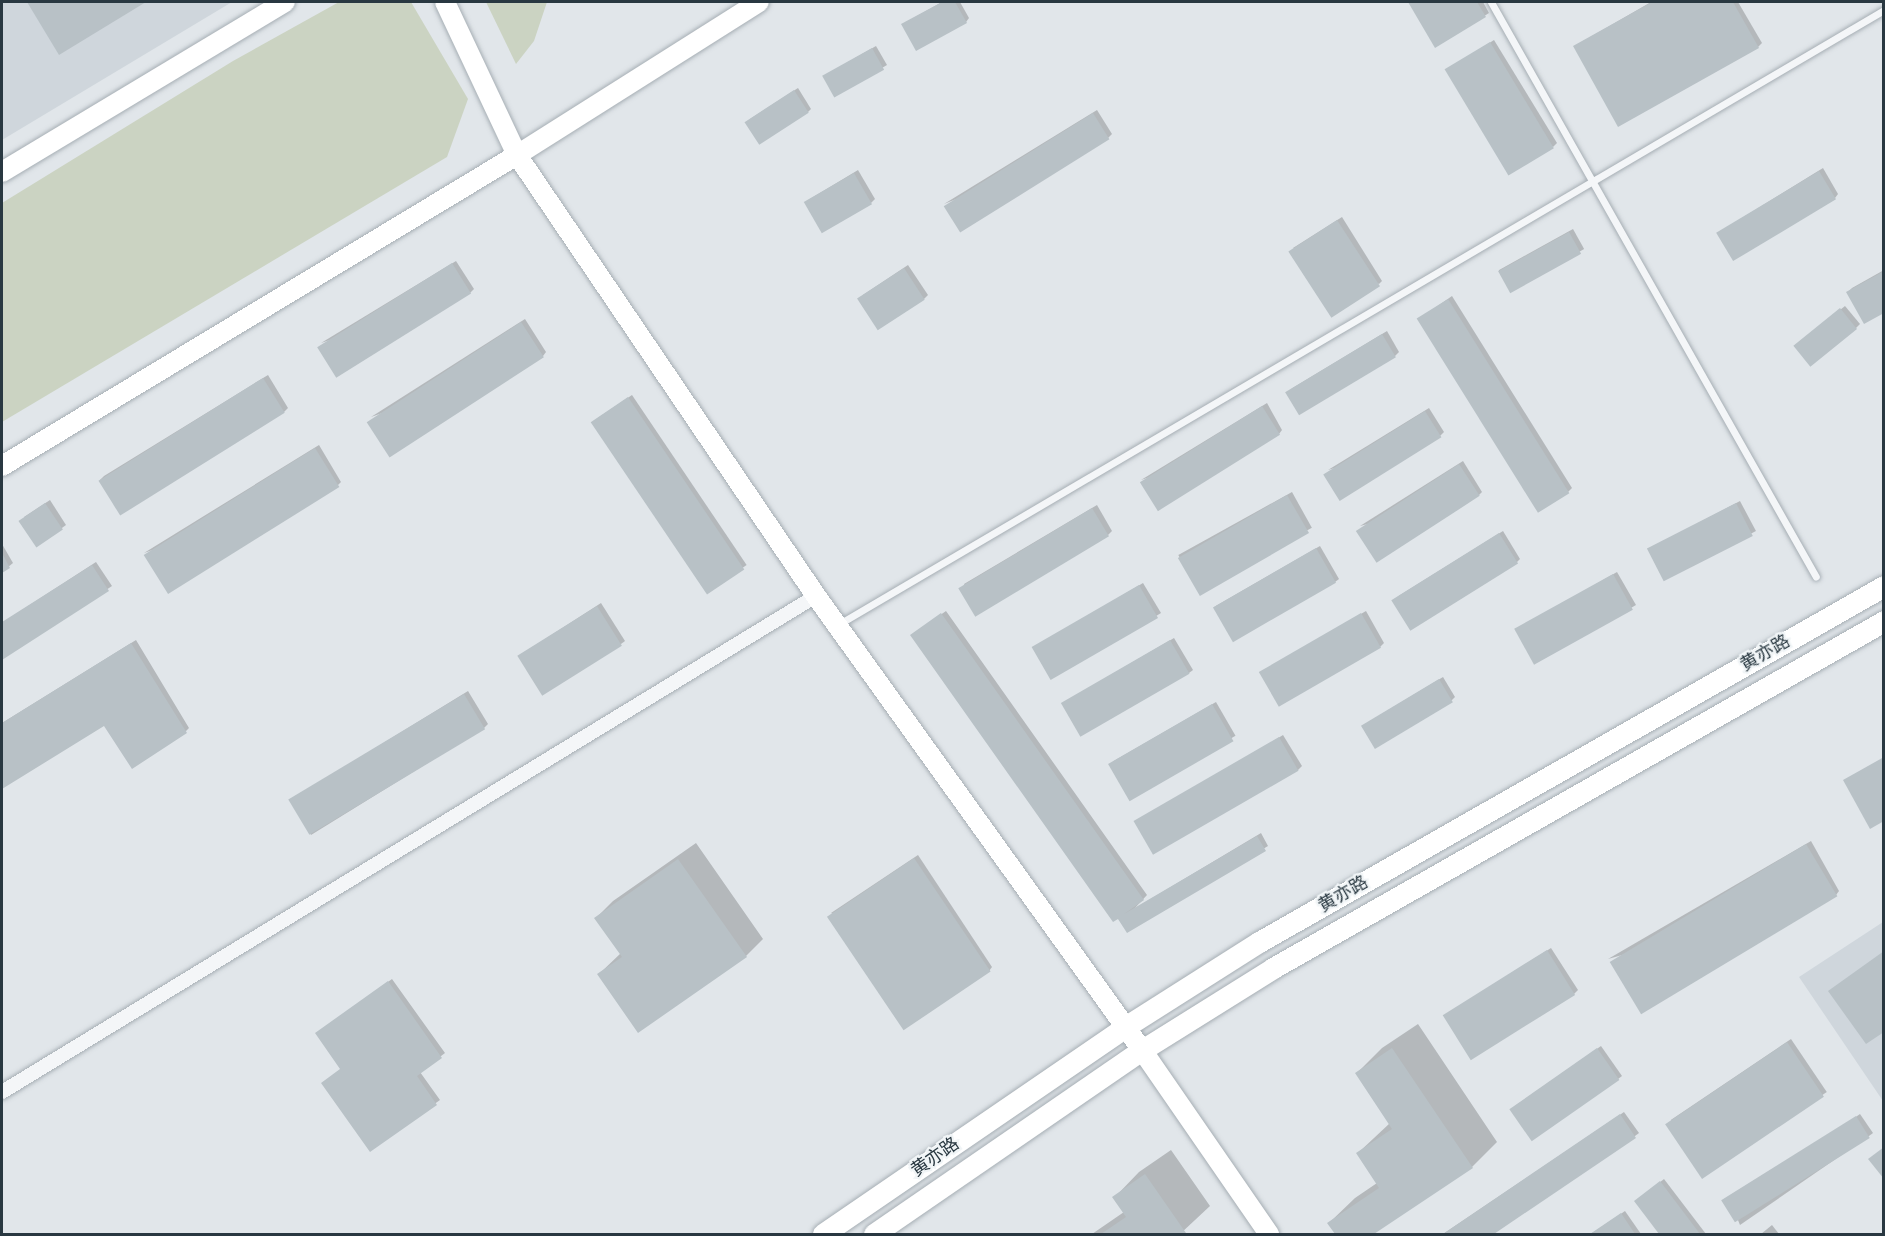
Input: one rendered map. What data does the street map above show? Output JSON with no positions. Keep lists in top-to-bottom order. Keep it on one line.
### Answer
{"streets":{"main road":["黄亦路"]}}
